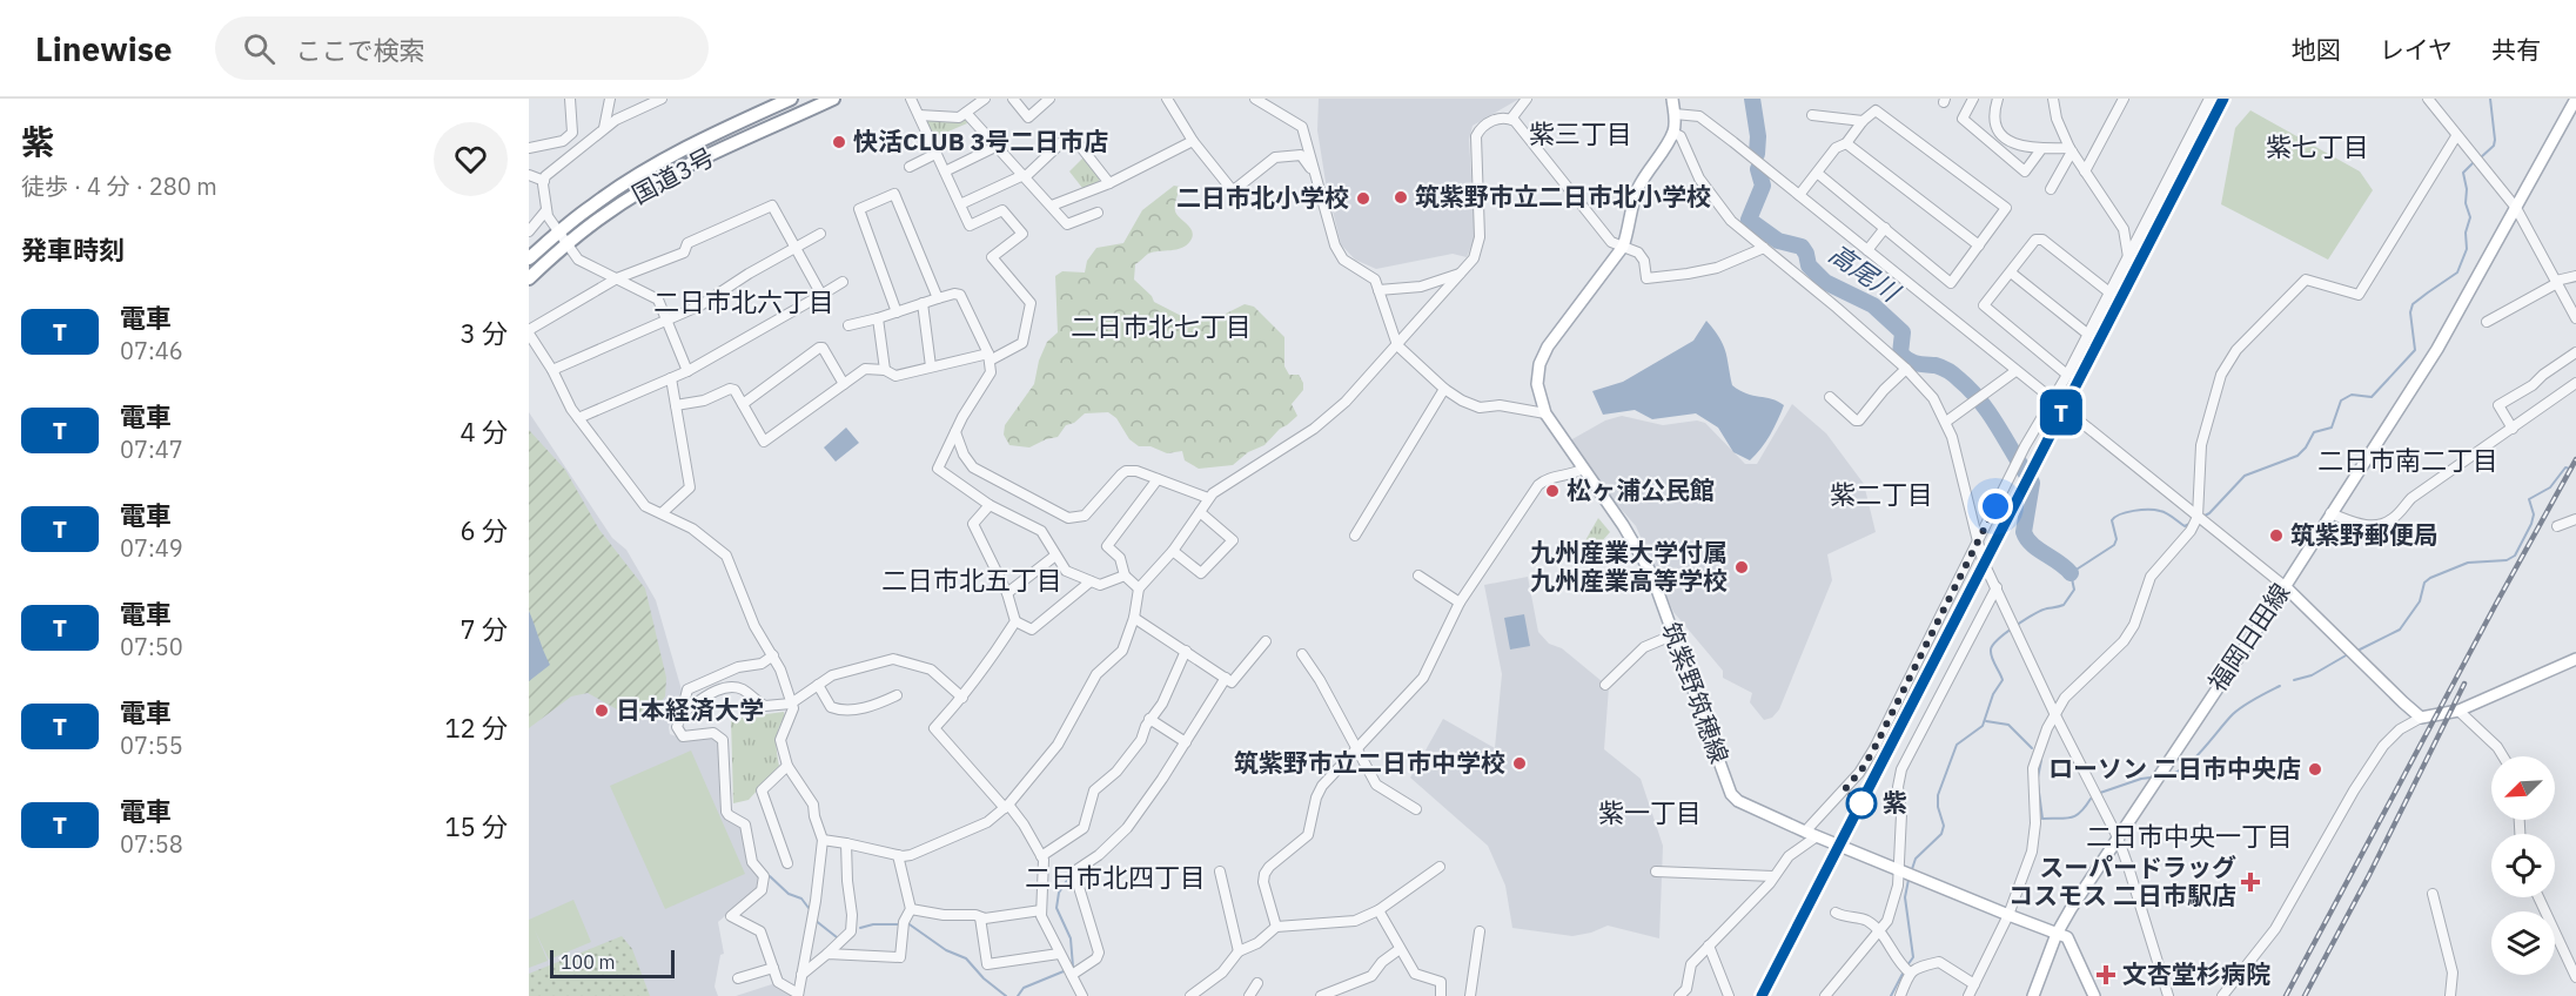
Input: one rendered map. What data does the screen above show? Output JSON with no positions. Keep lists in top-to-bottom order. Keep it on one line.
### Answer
{"streets":{"highway":["国道3号"],"main road":["福岡日田線","筑紫野筑穂線"]},"crossings":[["福岡日田線","筑紫野筑穂線"]],"districts":["紫三丁目","紫七丁目","二日市北六丁目","二日市北七丁目","二日市南二丁目","紫二丁目","二日市北五丁目","紫一丁目","二日市中央一丁目","二日市北四丁目"],"water":["高尾川"],"places":{"other":["快活CLUB 3号二日市店","筑紫野市立二日市北小学校","二日市北小学校","松ヶ浦公民館","筑紫野郵便局","九州産業大学付属 九州産業高等学校","日本経済大学","筑紫野市立二日市中学校","ローソン 二日市中央店","紫"],"health":["スーパードラッグ コスモス 二日市駅店","文杏堂杉病院"]},"scale_bar":"100 m","north":"bottom left","page":{"header":"Linewise","search":"ここで検索","nav":["地図","レイヤ","共有"],"heading":[["紫","徒歩 · 4 分 · 280 m"],"発車時刻"],"on_map":"T","list":[{"mark":"T","name":"電車","note":"07:46","value":"3 分"},{"mark":"T","name":"電車","note":"07:47","value":"4 分"},{"mark":"T","name":"電車","note":"07:49","value":"6 分"},{"mark":"T","name":"電車","note":"07:50","value":"7 分"},{"mark":"T","name":"電車","note":"07:55","value":"12 分"},{"mark":"T","name":"電車","note":"07:58","value":"15 分"}],"scale":"100 m"}}
